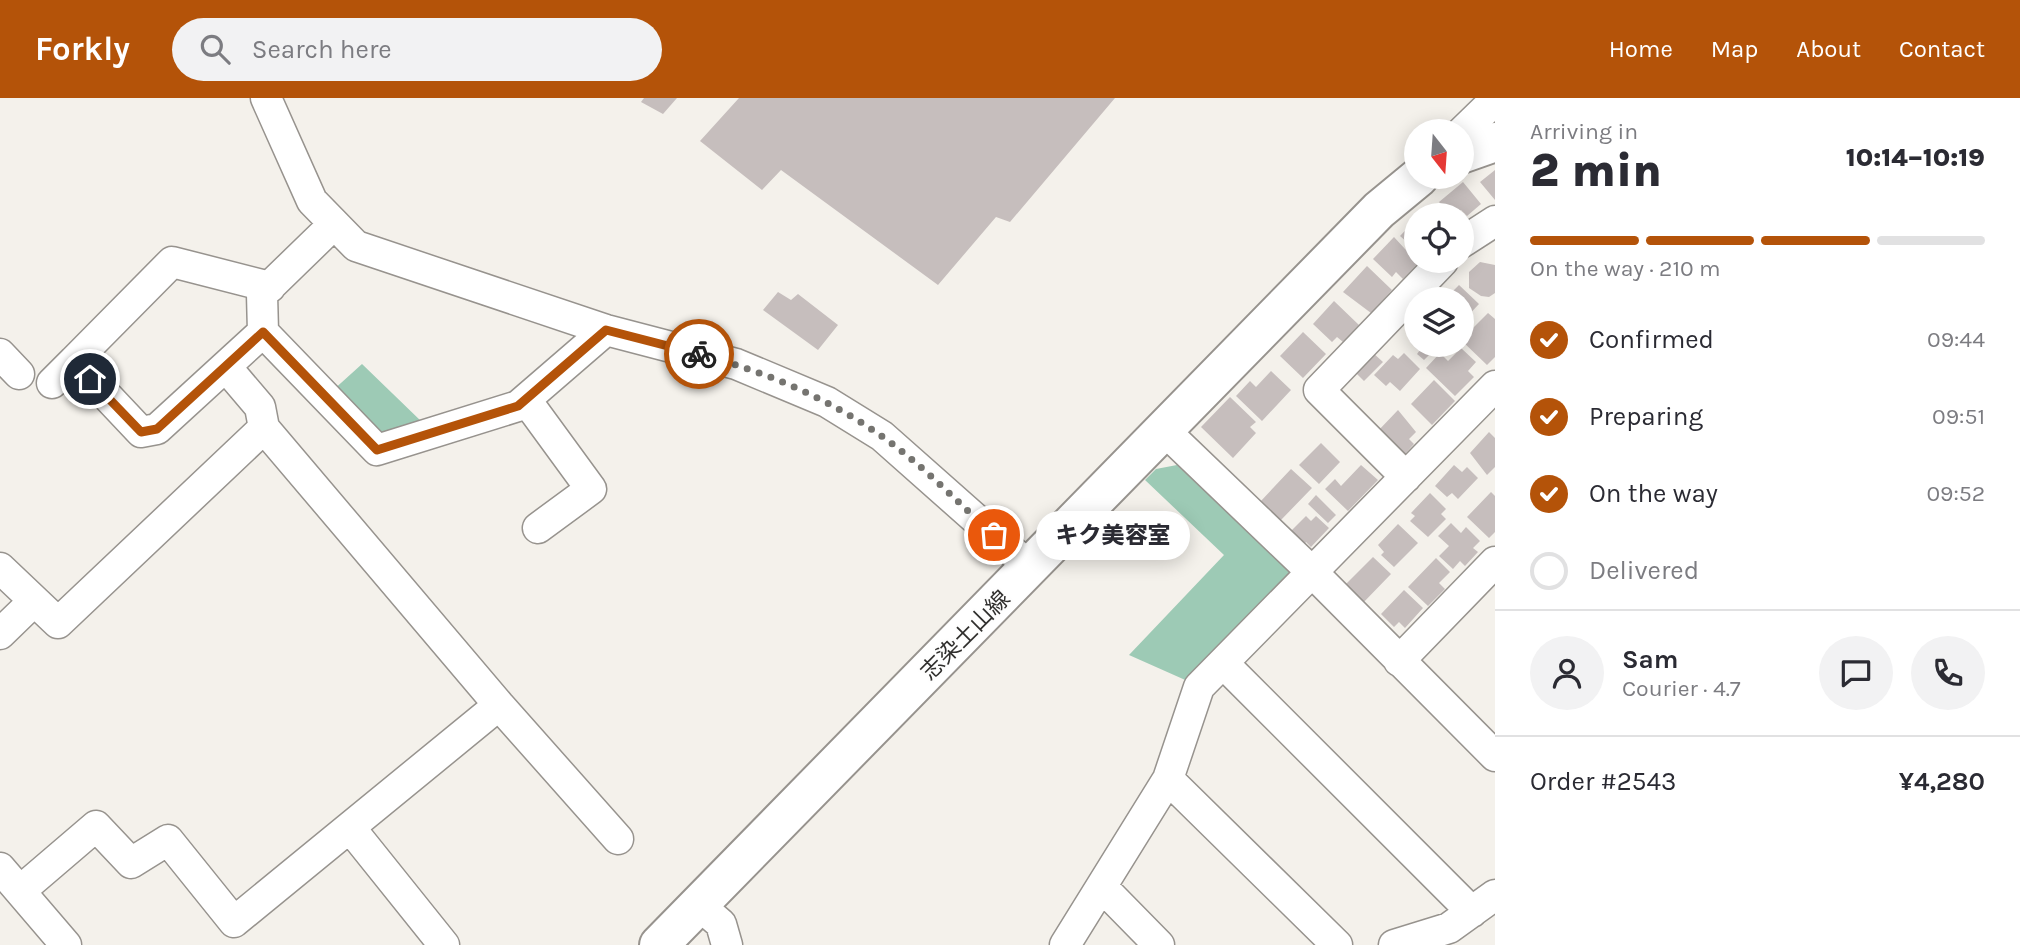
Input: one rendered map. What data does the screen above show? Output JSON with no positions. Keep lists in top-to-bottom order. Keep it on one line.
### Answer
{"streets":{"main road":["志染土山線"]},"places":["キク美容室"],"north":"bottom","page":{"header":"Forkly","search":"Search here","nav":["Home","Map","About","Contact"],"heading":["2 min","Arriving in","10:14–10:19"],"panel":["Sam","Courier · 4.7","Order #2543","¥4,280"],"bar":"On the way · 210 m","list":[["Confirmed","09:44"],["Preparing","09:51"],["On the way","09:52"],"Delivered"],"bubble":"キク美容室"}}
